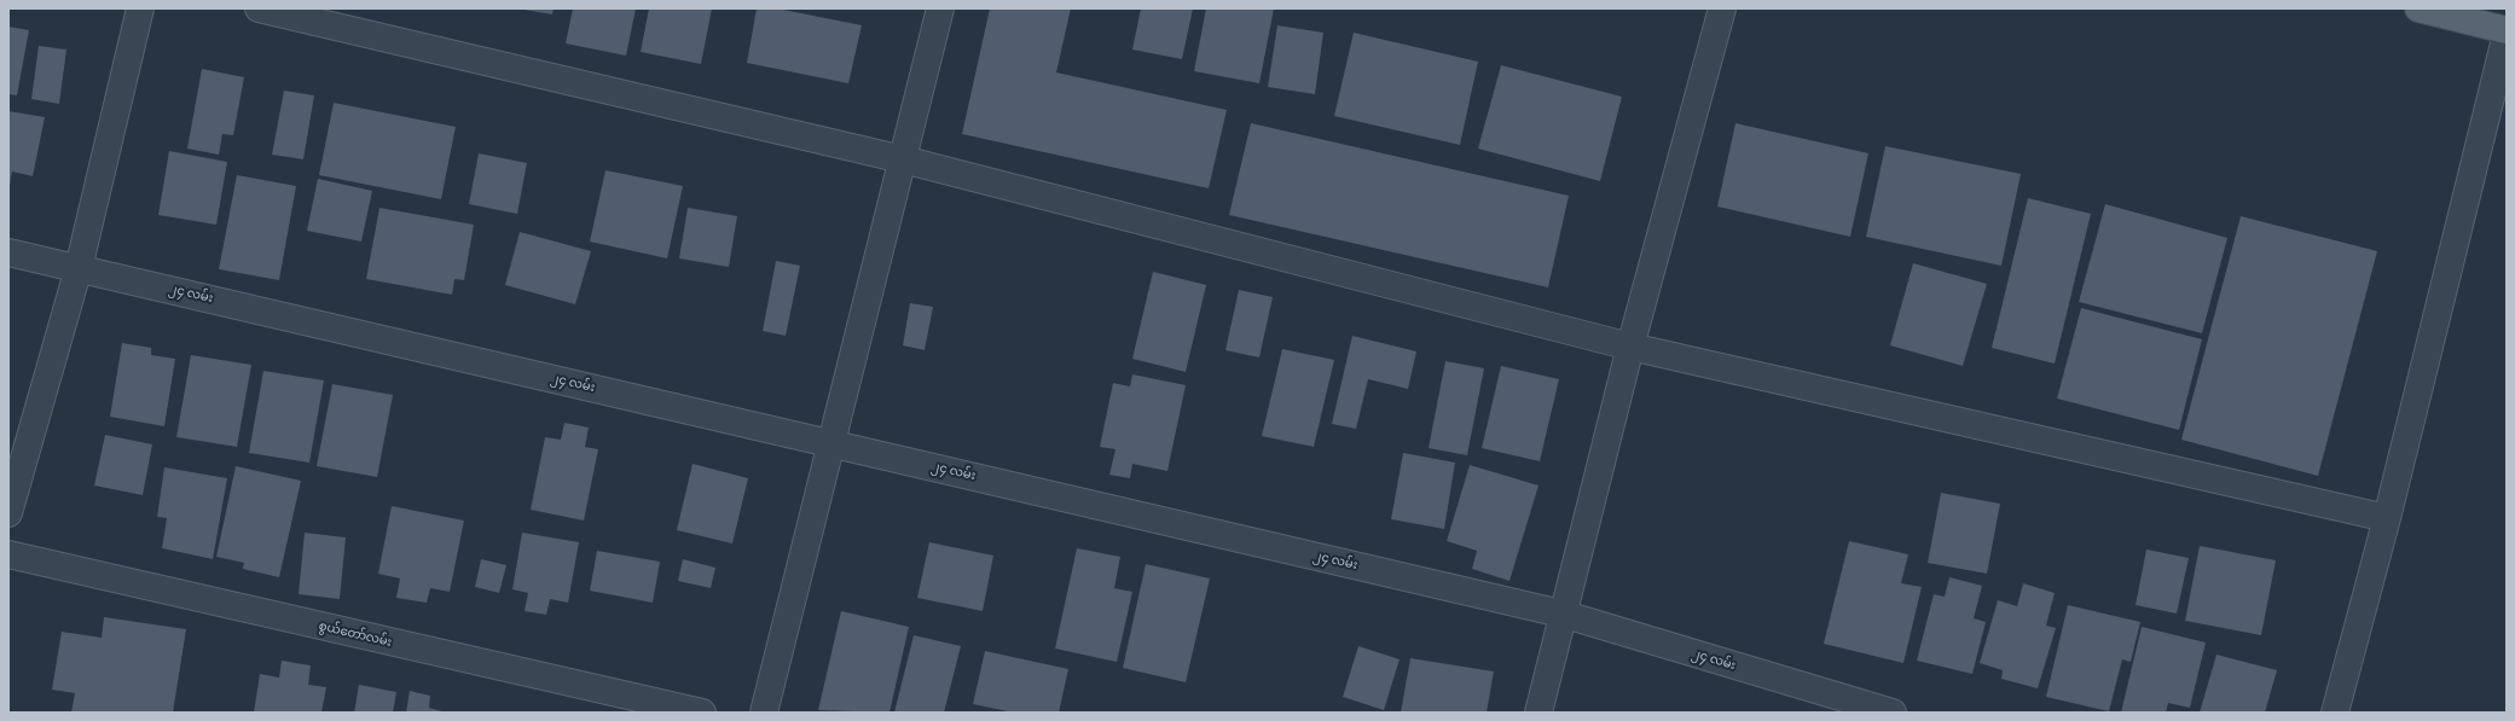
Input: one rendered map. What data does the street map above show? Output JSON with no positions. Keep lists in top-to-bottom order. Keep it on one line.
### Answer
{"streets":{"street":["၂၄ လမ်း","စွယ်တော်လမ်း"]}}
